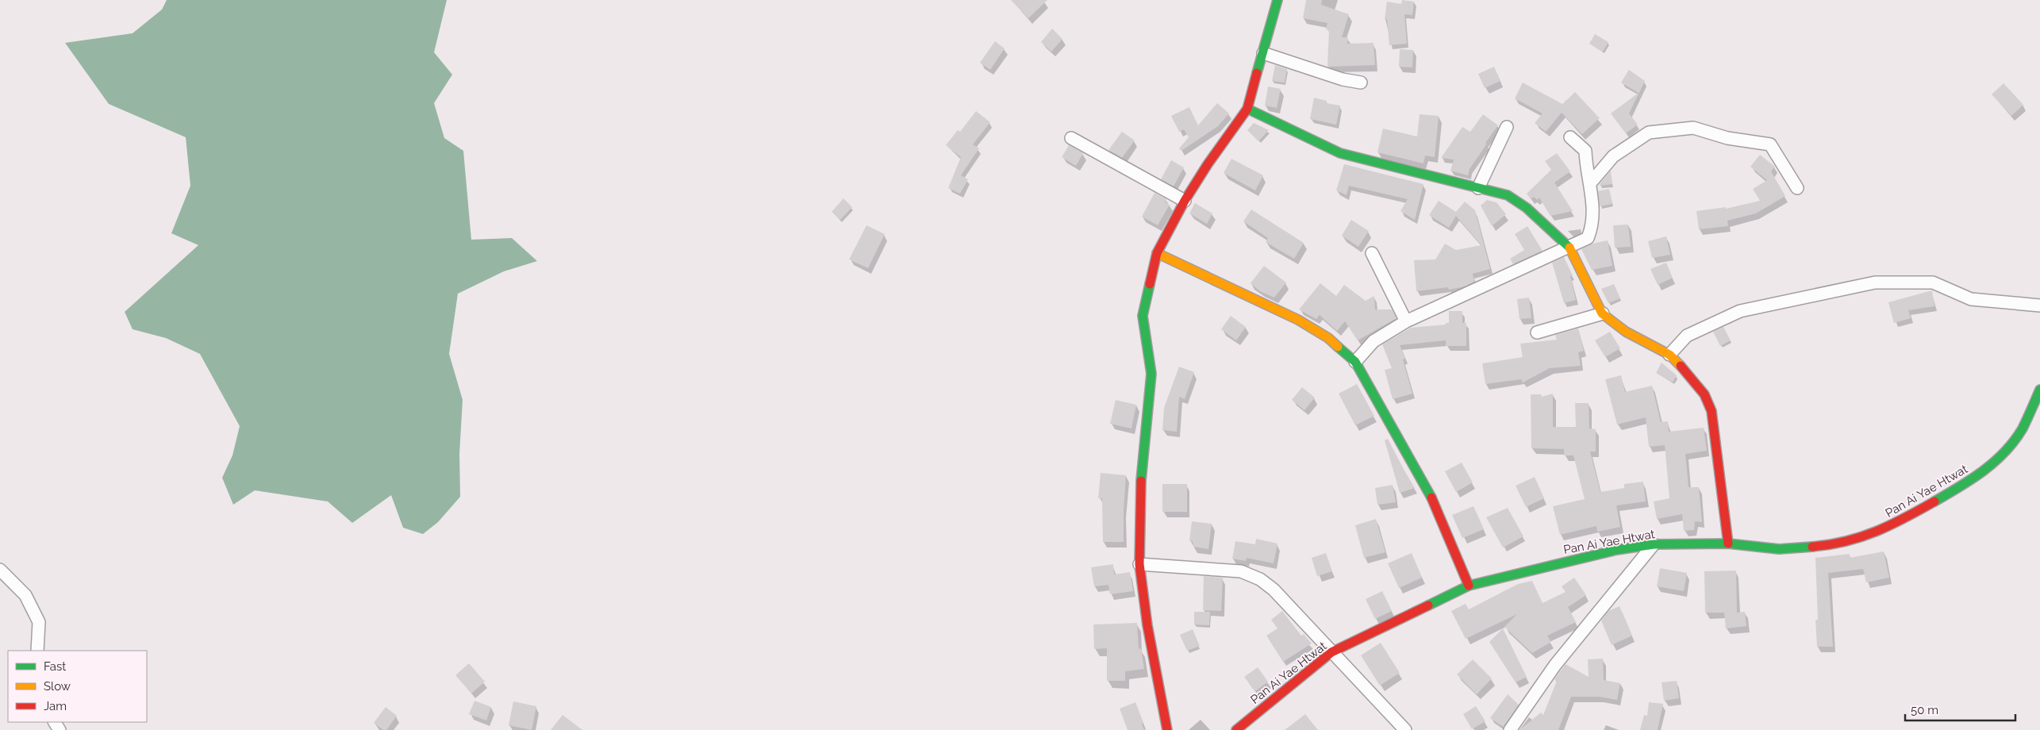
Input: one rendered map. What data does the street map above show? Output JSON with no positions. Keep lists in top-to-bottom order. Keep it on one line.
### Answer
{"streets":{"street":["Pan Ai Yae Htwat"]},"legend":["Fast","Slow","Jam"],"scale_bar":"50 m"}
